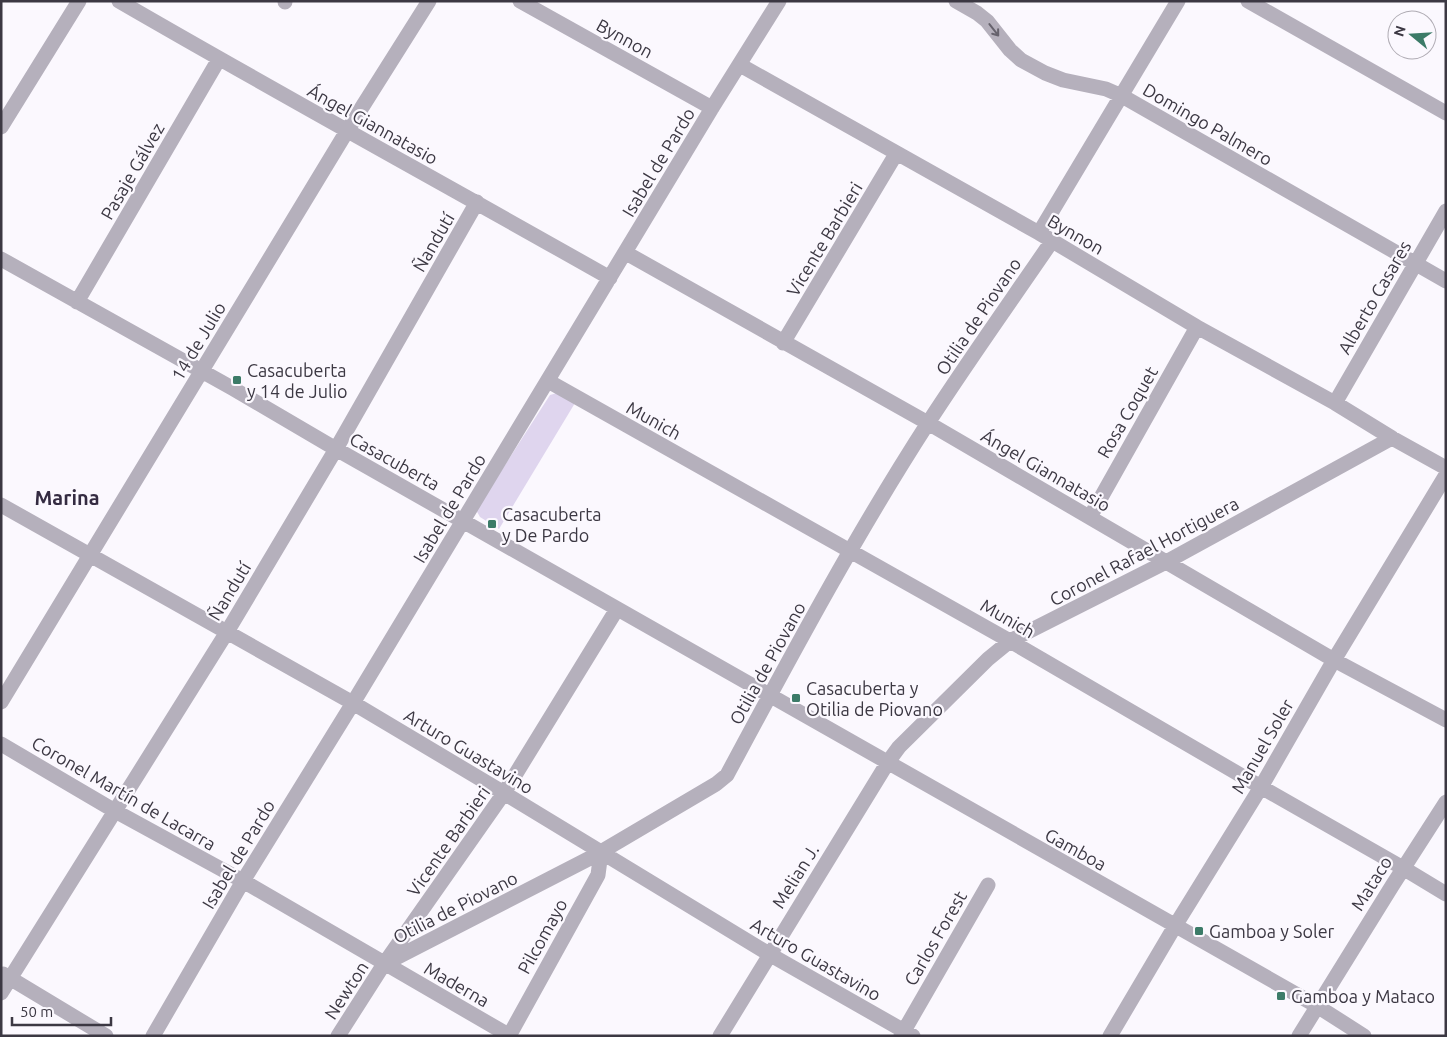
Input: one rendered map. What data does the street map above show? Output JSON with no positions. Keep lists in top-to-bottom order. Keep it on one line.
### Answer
{"streets":{"street":["Bynnon","Ángel Giannatasio","Domingo Palmero","Isabel de Pardo","Pasaje Gálvez","Vicente Barbieri","Ñandutí","Alberto Casares","Otilia de Piovano","14 de Julio","Rosa Coquet","Munich","Casacuberta","Coronel Rafael Hortiguera","Manuel Soler","Arturo Guastavino","Coronel Martín de Lacarra","Gamboa","Melian J.","Mataco","Pilcomayo","Carlos Forest","Maderna","Newton"]},"crossings":[["Bynnon","Isabel de Pardo"],["Bynnon","Vicente Barbieri"],["Bynnon","Alberto Casares"],["Bynnon","Otilia de Piovano"],["Bynnon","Rosa Coquet"],["Bynnon","Coronel Rafael Hortiguera"],["Ángel Giannatasio","Isabel de Pardo"],["Ángel Giannatasio","Pasaje Gálvez"],["Ángel Giannatasio","Vicente Barbieri"],["Ángel Giannatasio","Ñandutí"],["Ángel Giannatasio","Otilia de Piovano"],["Ángel Giannatasio","14 de Julio"],["Ángel Giannatasio","Rosa Coquet"],["Ángel Giannatasio","Coronel Rafael Hortiguera"],["Ángel Giannatasio","Manuel Soler"],["Domingo Palmero","Alberto Casares"],["Domingo Palmero","Otilia de Piovano"],["Isabel de Pardo","Munich"],["Isabel de Pardo","Casacuberta"],["Isabel de Pardo","Arturo Guastavino"],["Isabel de Pardo","Coronel Martín de Lacarra"],["Pasaje Gálvez","Casacuberta"],["Vicente Barbieri","Otilia de Piovano"],["Vicente Barbieri","Casacuberta"],["Vicente Barbieri","Arturo Guastavino"],["Vicente Barbieri","Coronel Martín de Lacarra"],["Vicente Barbieri","Maderna"],["Vicente Barbieri","Newton"],["Ñandutí","Casacuberta"],["Ñandutí","Arturo Guastavino"],["Ñandutí","Coronel Martín de Lacarra"],["Otilia de Piovano","Munich"],["Otilia de Piovano","Casacuberta"],["Otilia de Piovano","Arturo Guastavino"],["Otilia de Piovano","Coronel Martín de Lacarra"],["Otilia de Piovano","Gamboa"],["Otilia de Piovano","Pilcomayo"],["Otilia de Piovano","Maderna"],["Otilia de Piovano","Newton"],["14 de Julio","Casacuberta"],["14 de Julio","Arturo Guastavino"],["Munich","Coronel Rafael Hortiguera"],["Munich","Manuel Soler"],["Munich","Mataco"],["Casacuberta","Gamboa"],["Coronel Rafael Hortiguera","Gamboa"],["Coronel Rafael Hortiguera","Melian J."],["Manuel Soler","Gamboa"],["Arturo Guastavino","Melian J."],["Arturo Guastavino","Pilcomayo"],["Arturo Guastavino","Carlos Forest"],["Coronel Martín de Lacarra","Maderna"],["Coronel Martín de Lacarra","Newton"],["Gamboa","Melian J."],["Gamboa","Mataco"],["Pilcomayo","Maderna"],["Maderna","Newton"]],"districts":["Marina"],"places":{"transit":["Casacuberta y 14 de Julio","Casacuberta y De Pardo","Casacuberta y Otilia de Piovano","Gamboa y Soler","Gamboa y Mataco"]},"scale_bar":"50 m","north":"left"}
